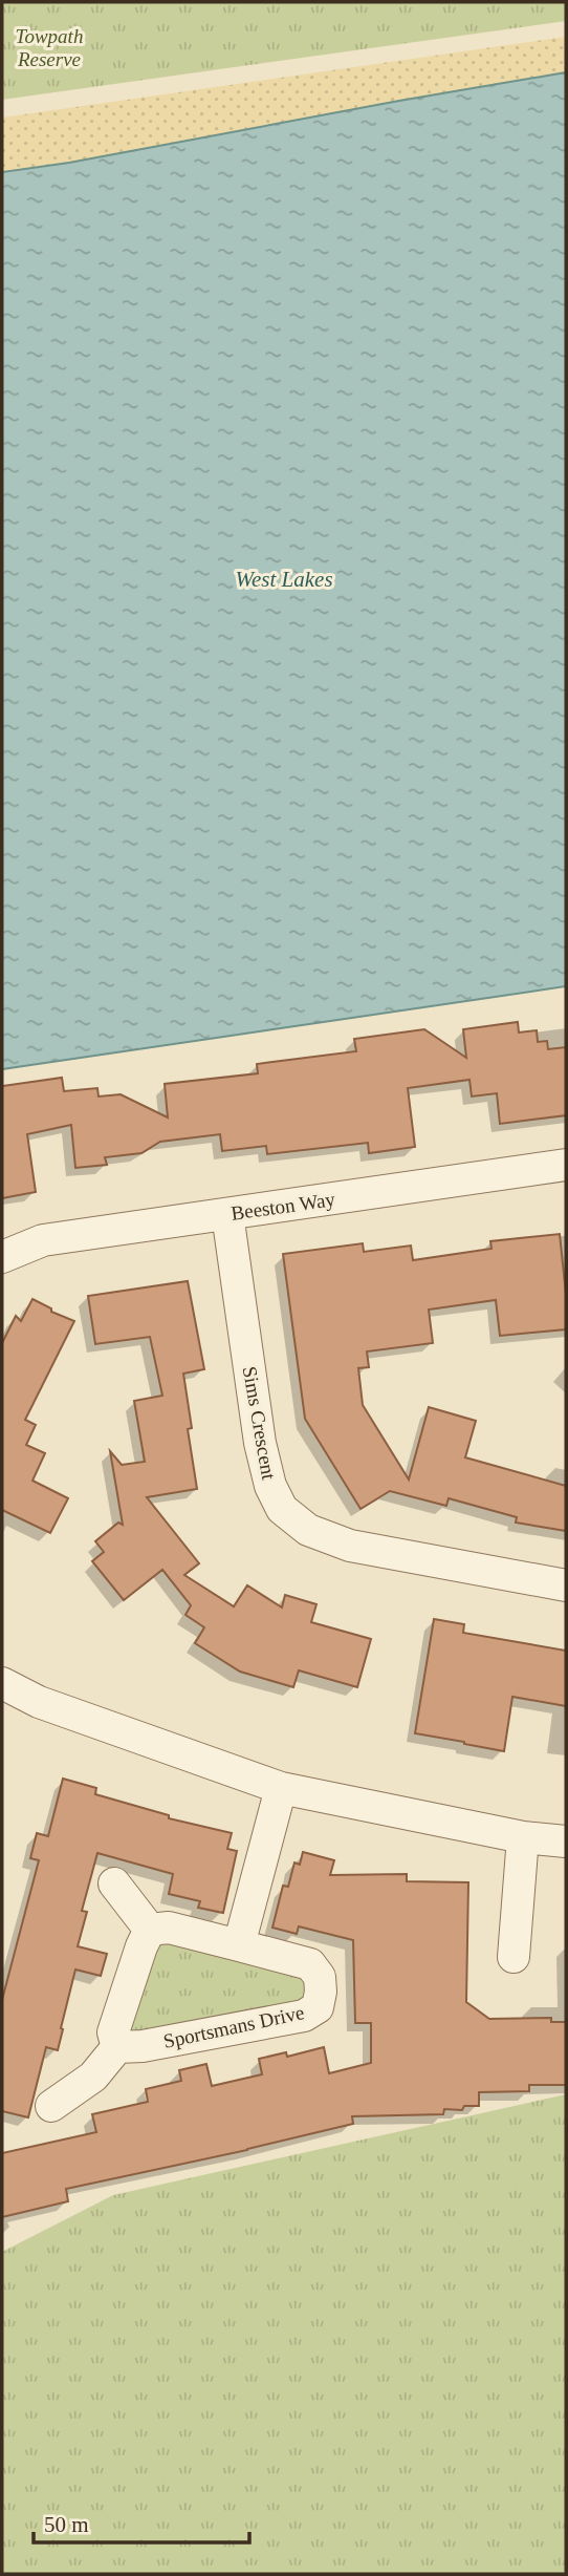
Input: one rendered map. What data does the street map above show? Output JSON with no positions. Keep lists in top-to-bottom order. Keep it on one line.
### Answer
{"streets":{"street":["Beeston Way","Sims Crescent","Sportsmans Drive"]},"crossings":[["Beeston Way","Sims Crescent"]],"water":["West Lakes"],"parks":["Towpath Reserve"],"scale_bar":"50 m"}
